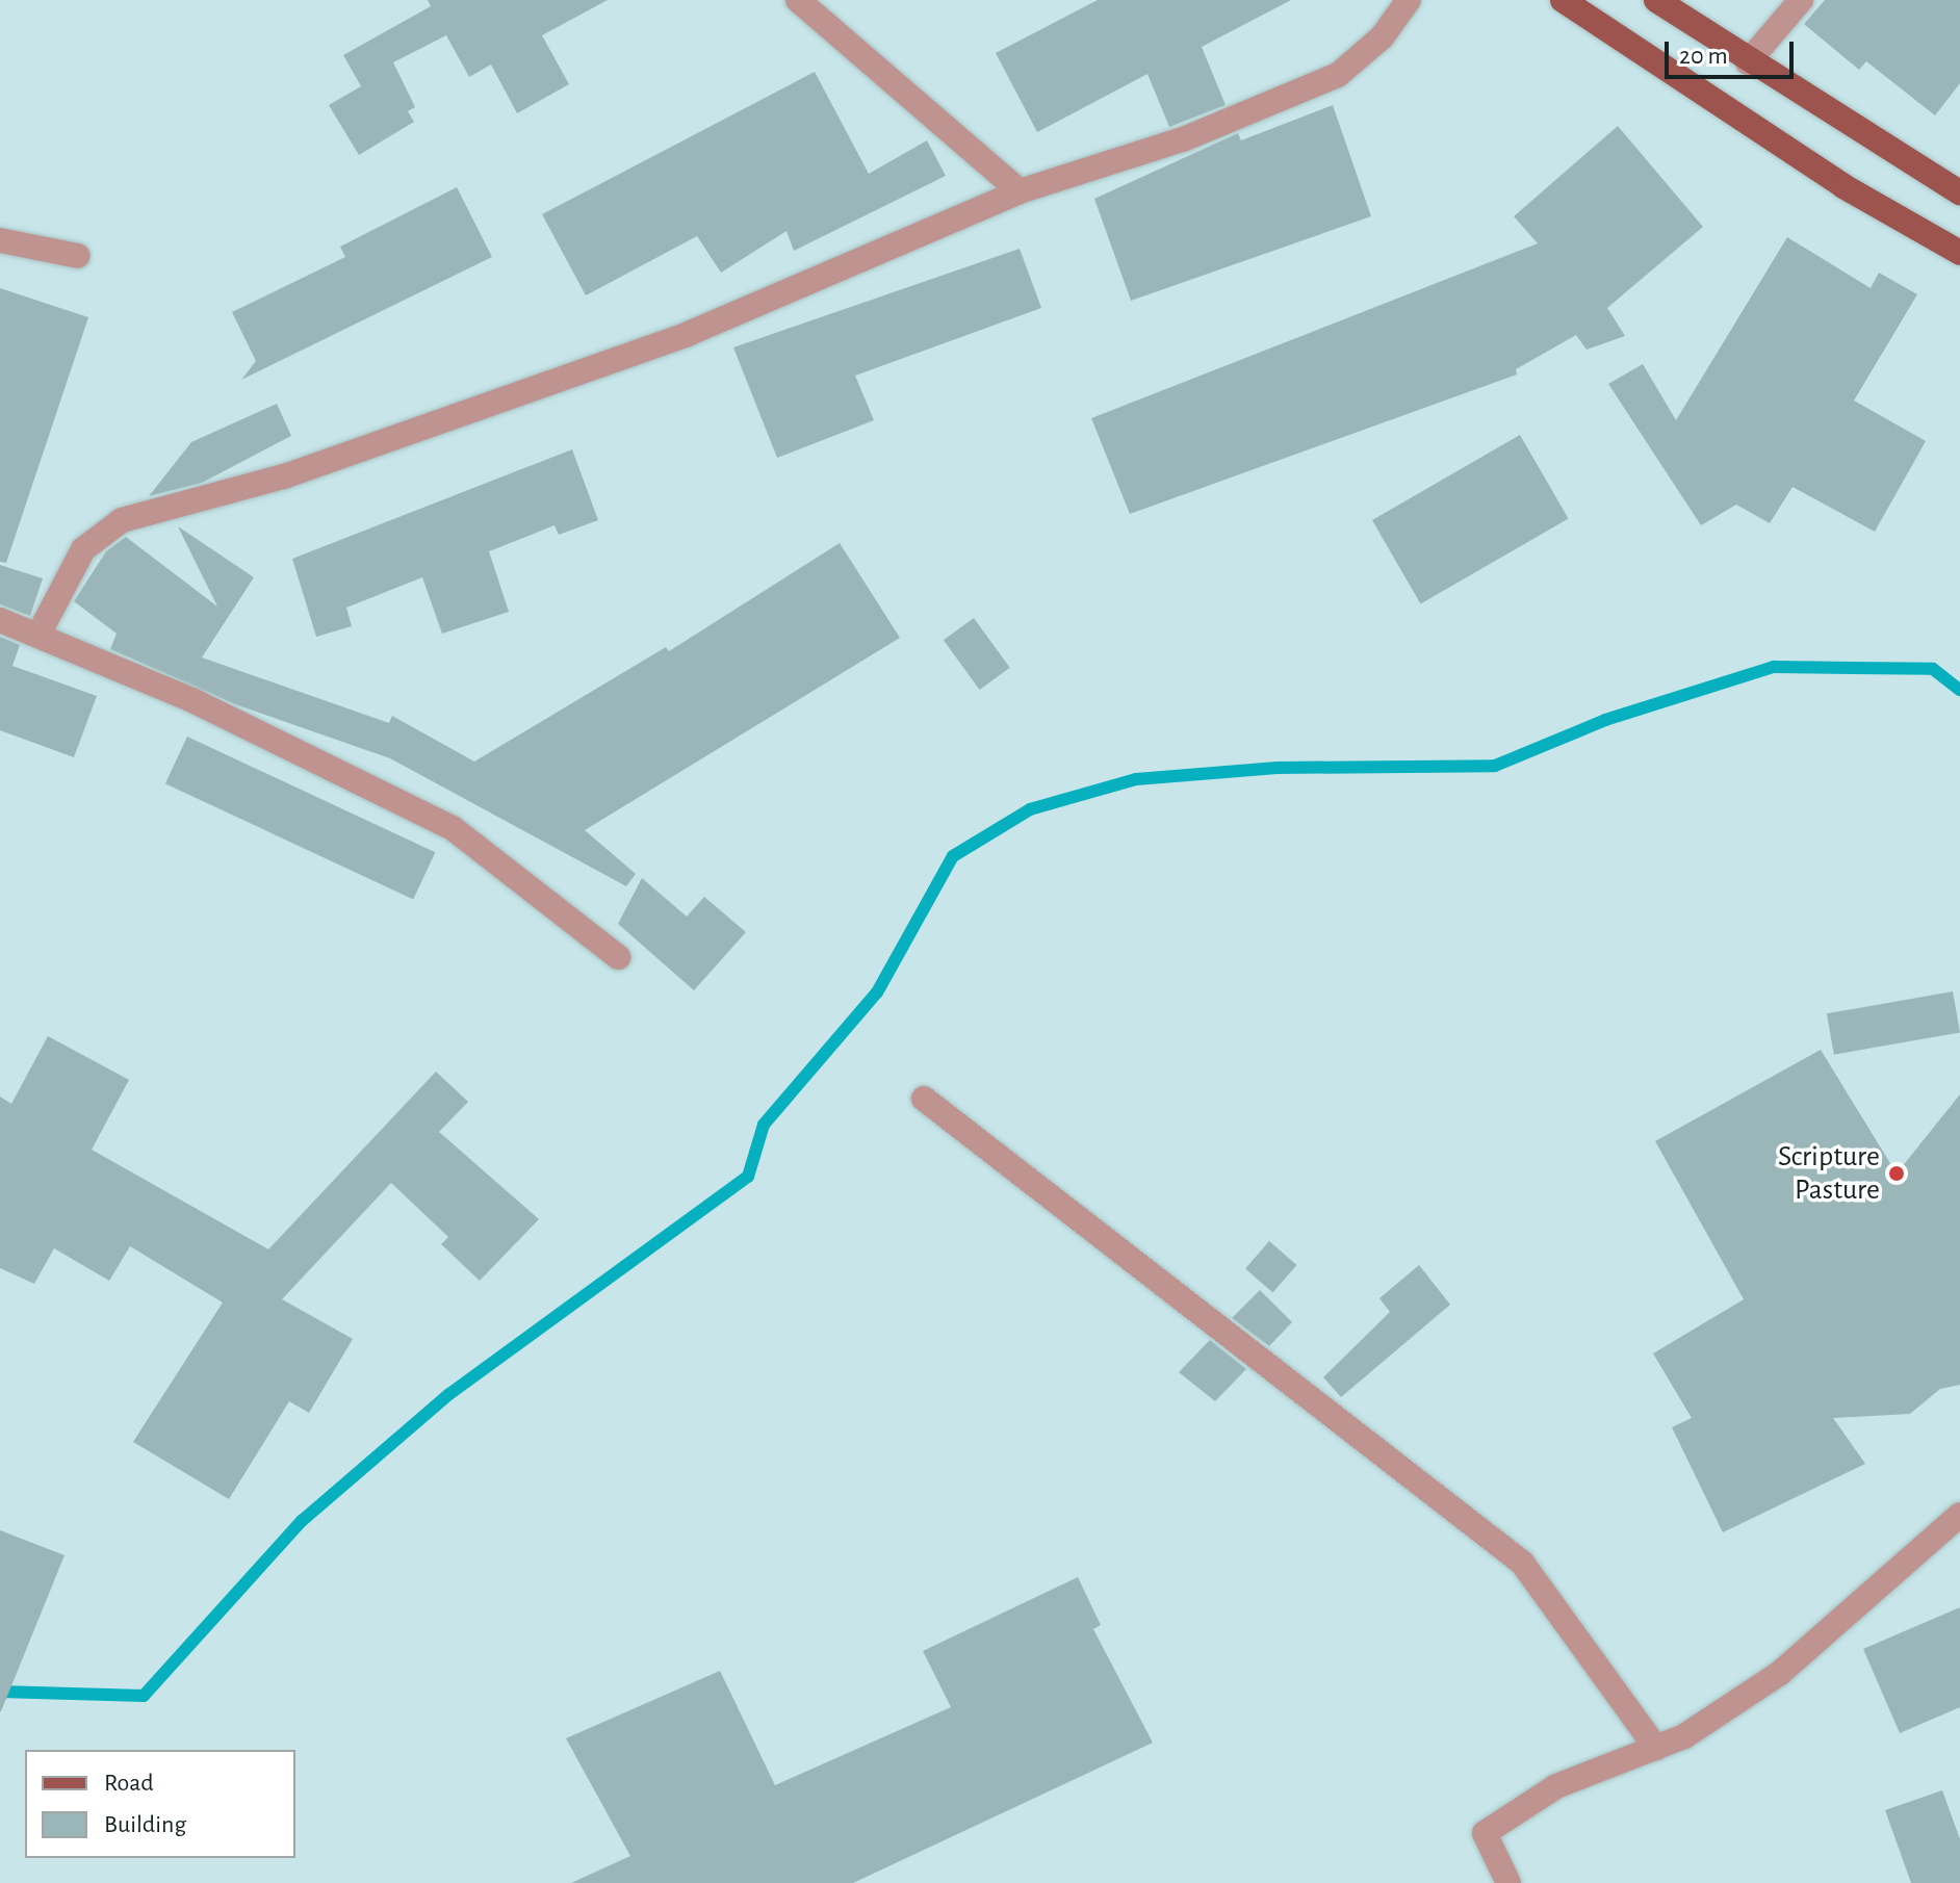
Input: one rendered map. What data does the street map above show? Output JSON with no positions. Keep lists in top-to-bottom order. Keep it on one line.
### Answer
{"places":["Scripture Pasture"],"legend":["Road","Building"],"scale_bar":"20 m"}
